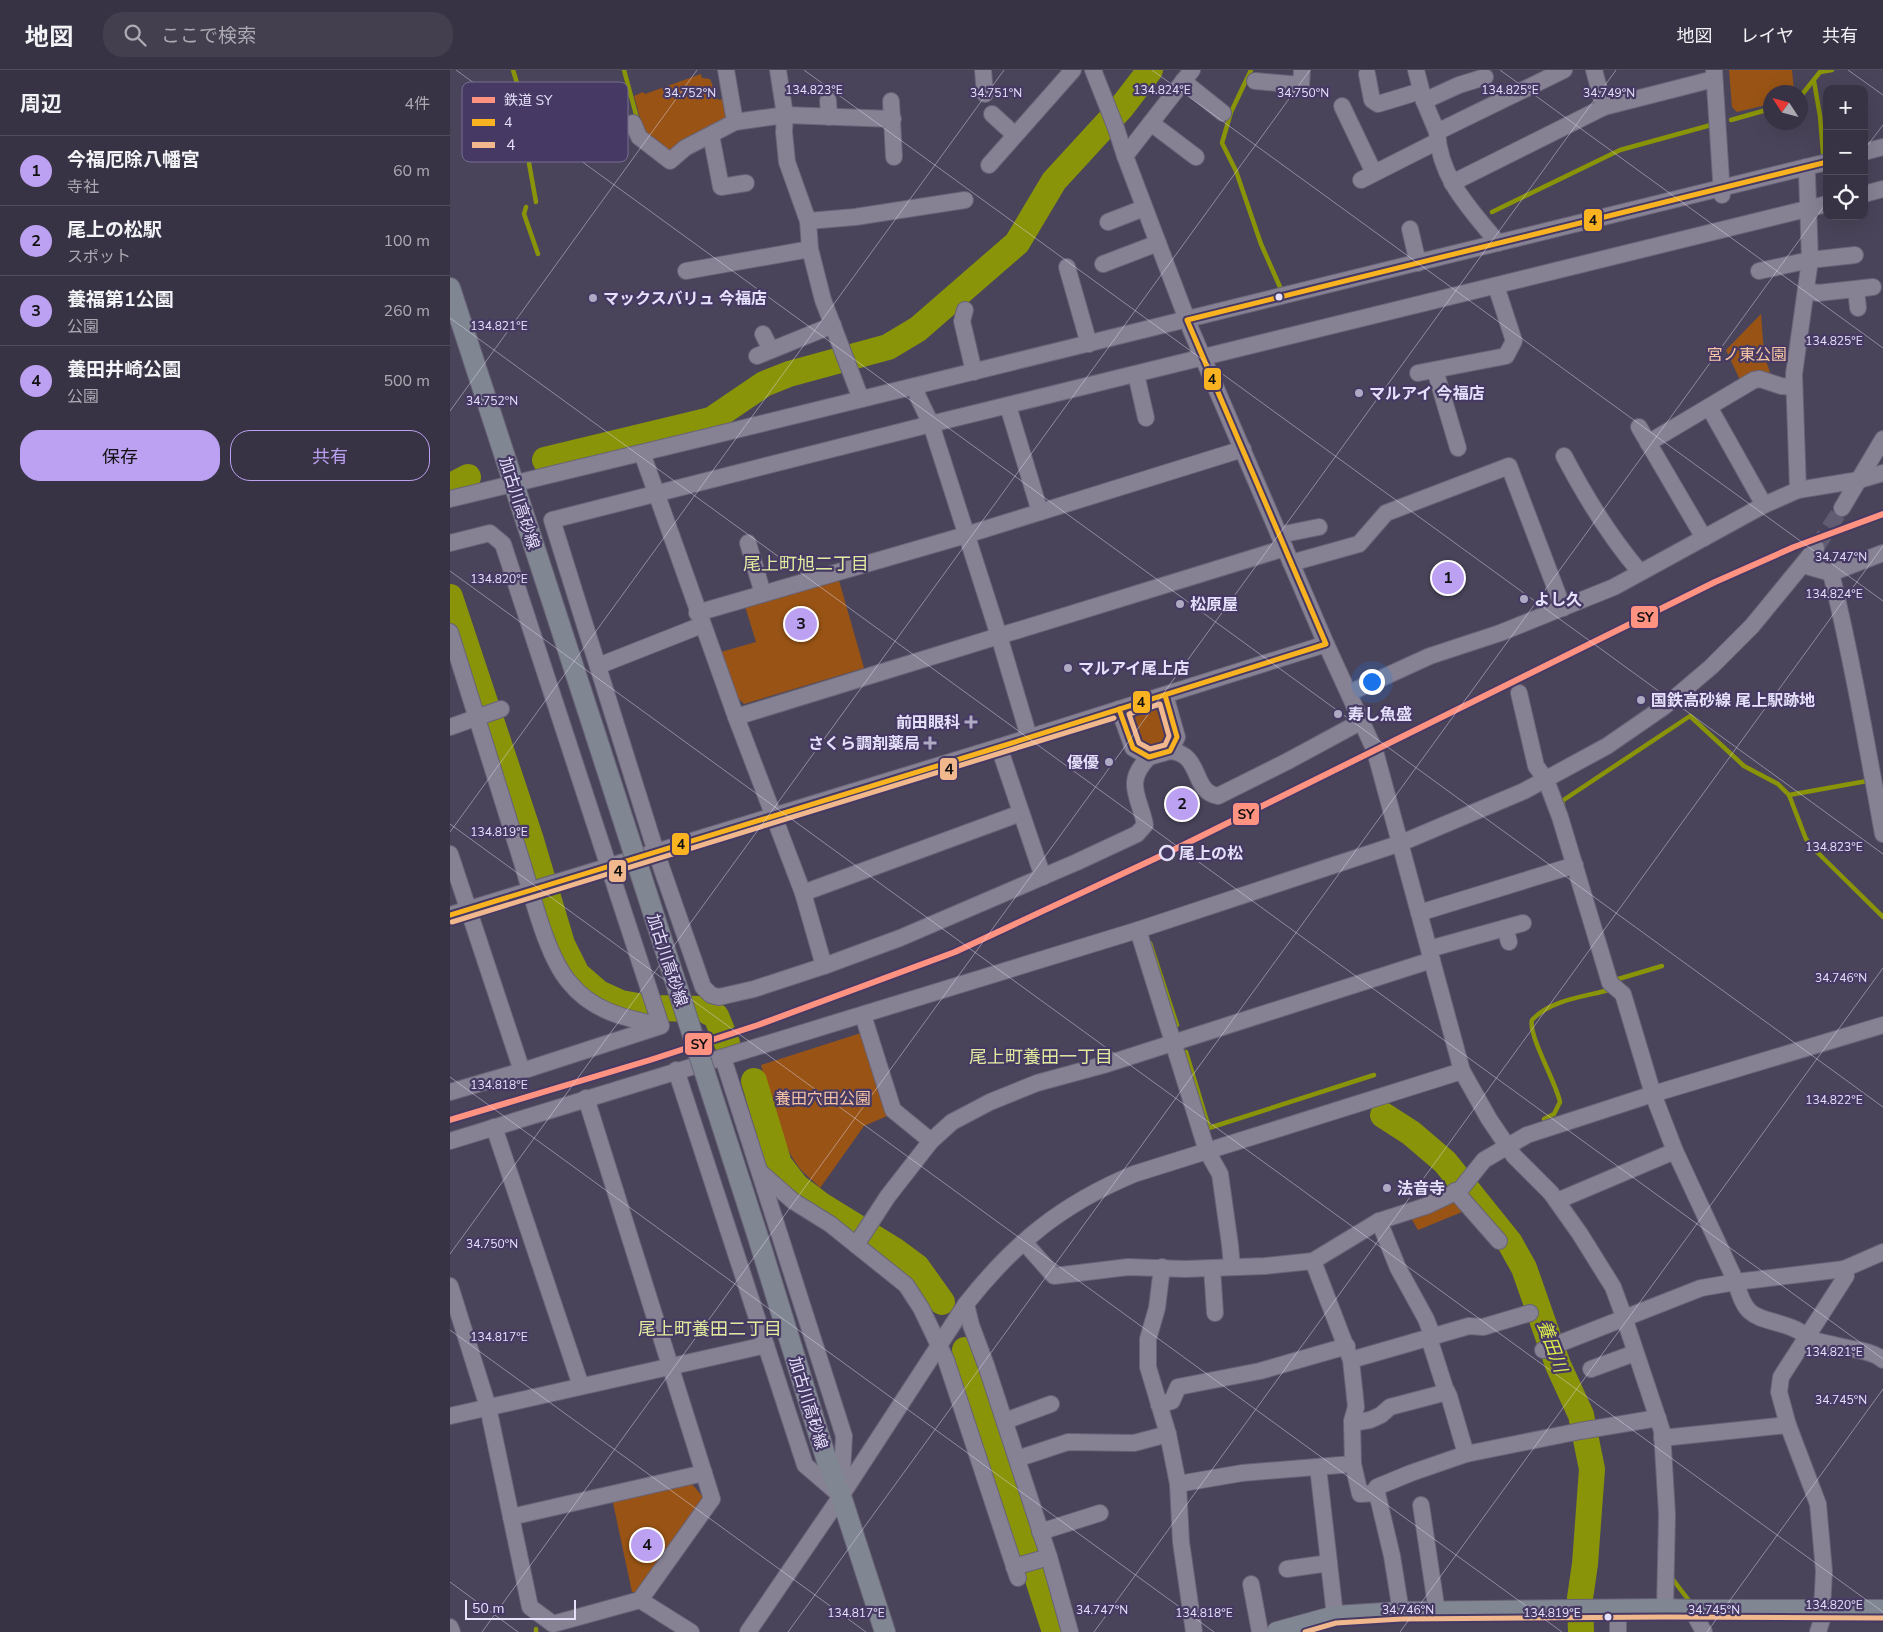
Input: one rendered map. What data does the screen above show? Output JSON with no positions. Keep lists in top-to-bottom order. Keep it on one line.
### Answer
{"streets":{"main road":["加古川高砂線"]},"districts":["尾上町旭二丁目","尾上町養田一丁目","尾上町養田二丁目"],"water":["養田川"],"parks":["宮ノ東公園","養田穴田公園"],"places":{"other":["マックスバリュ 今福店","マルアイ 今福店","よし久","松原屋","マルアイ尾上店","国鉄高砂線 尾上駅跡地","寿し魚盛","優優","尾上の松","法音寺"],"health":["前田眼科","さくら調剤薬局"]},"lines":["transit line 4","rail line SY","transit line ４"],"legend":["鉄道 SY","4","４"],"scale_bar":"50 m","north":"top left","page":{"header":"地図","search":"ここで検索","nav":["地図","レイヤ","共有"],"heading":["周辺","4件"],"map_buttons":["+","−"],"list":[{"mark":"1","name":"今福厄除八幡宮","note":"寺社","value":"60 m"},{"mark":"2","name":"尾上の松駅","note":"スポット","value":"100 m"},{"mark":"3","name":"養福第1公園","note":"公園","value":"260 m"},{"mark":"4","name":"養田井崎公園","note":"公園","value":"500 m"}],"buttons":["保存","共有"],"pins":["1","3","2","4"],"scale":"50 m"},"coordinates":["134.823°E","134.824°E","134.825°E","34.752°N","34.751°N","34.750°N","34.749°N","134.821°E","34.747°N","134.820°E","134.819°E","34.746°N","134.818°E","134.822°E","134.817°E","34.745°N"]}
